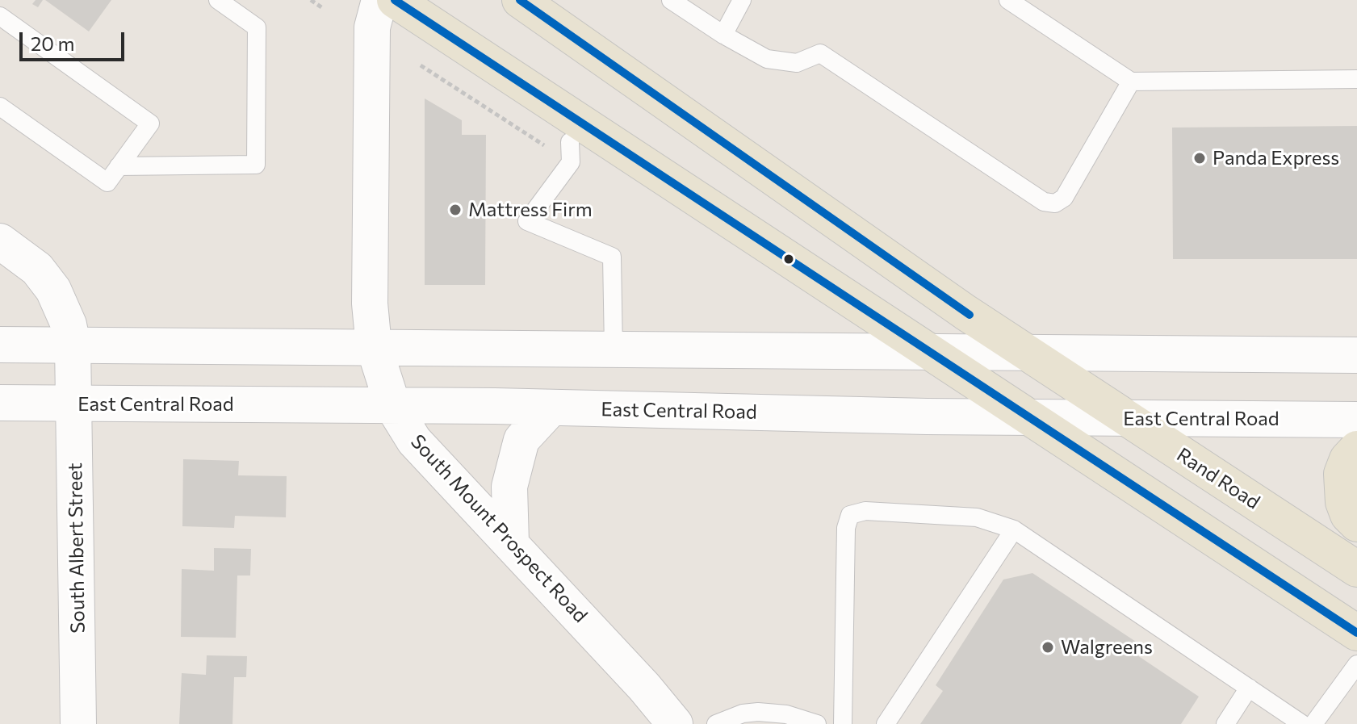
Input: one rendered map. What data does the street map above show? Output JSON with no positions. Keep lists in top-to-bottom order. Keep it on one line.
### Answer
{"streets":{"main road":["East Central Road","Rand Road","South Mount Prospect Road","South Albert Street"]},"crossings":[["East Central Road","Rand Road"],["East Central Road","South Mount Prospect Road"],["East Central Road","South Albert Street"]],"places":["Panda Express","Mattress Firm","Walgreens"],"scale_bar":"20 m"}
